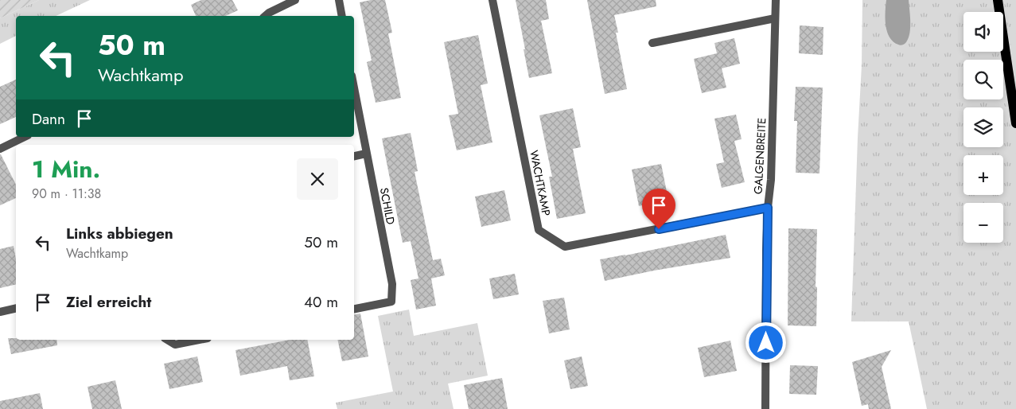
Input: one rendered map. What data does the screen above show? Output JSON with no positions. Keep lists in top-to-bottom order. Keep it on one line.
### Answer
{"streets":{"street":["GALGENBREITE","WACHTKAMP","SCHILD"]},"crossings":[["GALGENBREITE","WACHTKAMP"]],"page":{"map_buttons":["+","−"],"turn":["50 m","Wachtkamp"],"then":"Dann","heading":["1 Min.","90 m · 11:38"],"list":[{"name":"Links abbiegen","note":"Wachtkamp","value":"50 m"},{"name":"Ziel erreicht","value":"40 m"}]}}
